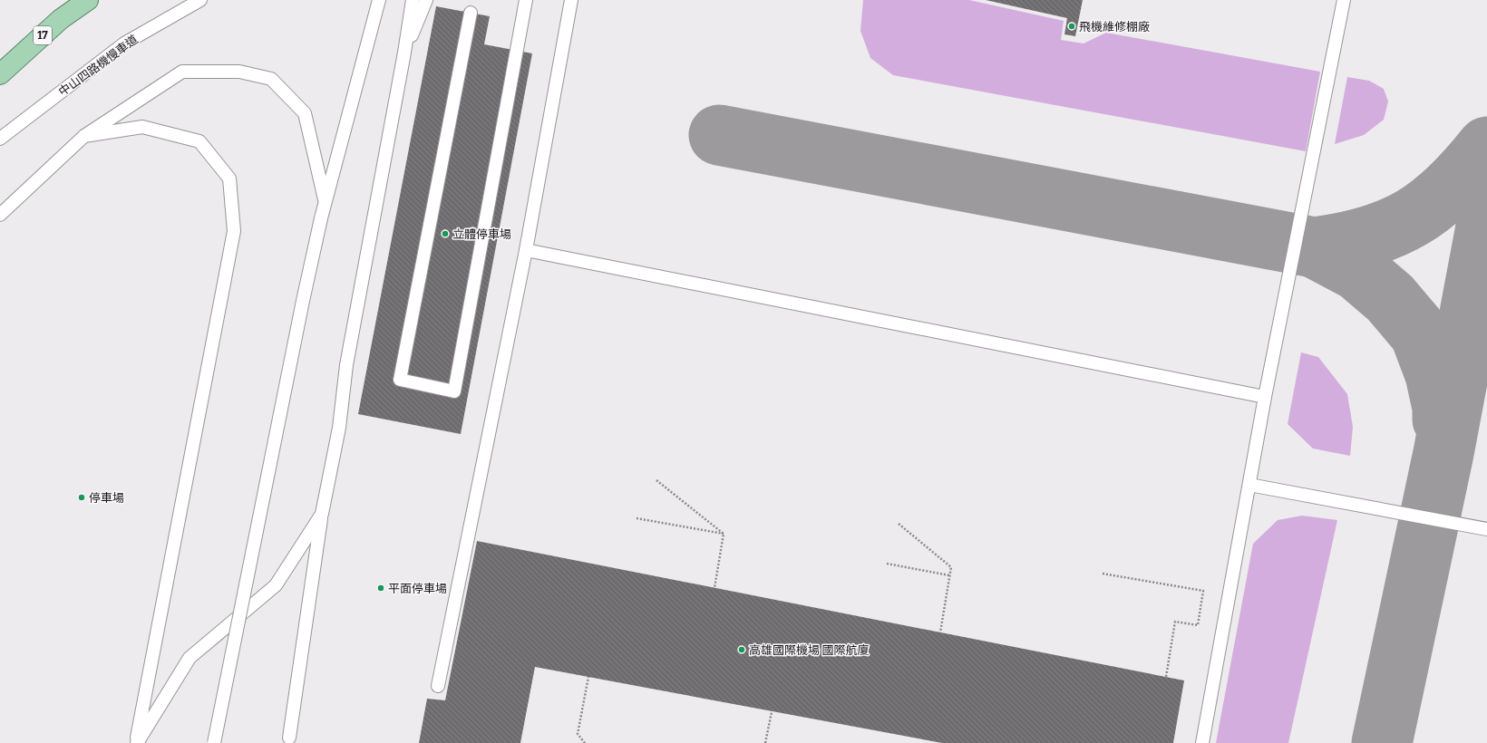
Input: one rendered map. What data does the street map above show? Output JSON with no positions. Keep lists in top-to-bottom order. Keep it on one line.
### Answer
{"streets":{"main road":["17"],"lane":["中山四路機慢車道"]},"places":["飛機維修棚廠","立體停車場","停車場","平面停車場","高雄國際機場 國際航廈"]}
